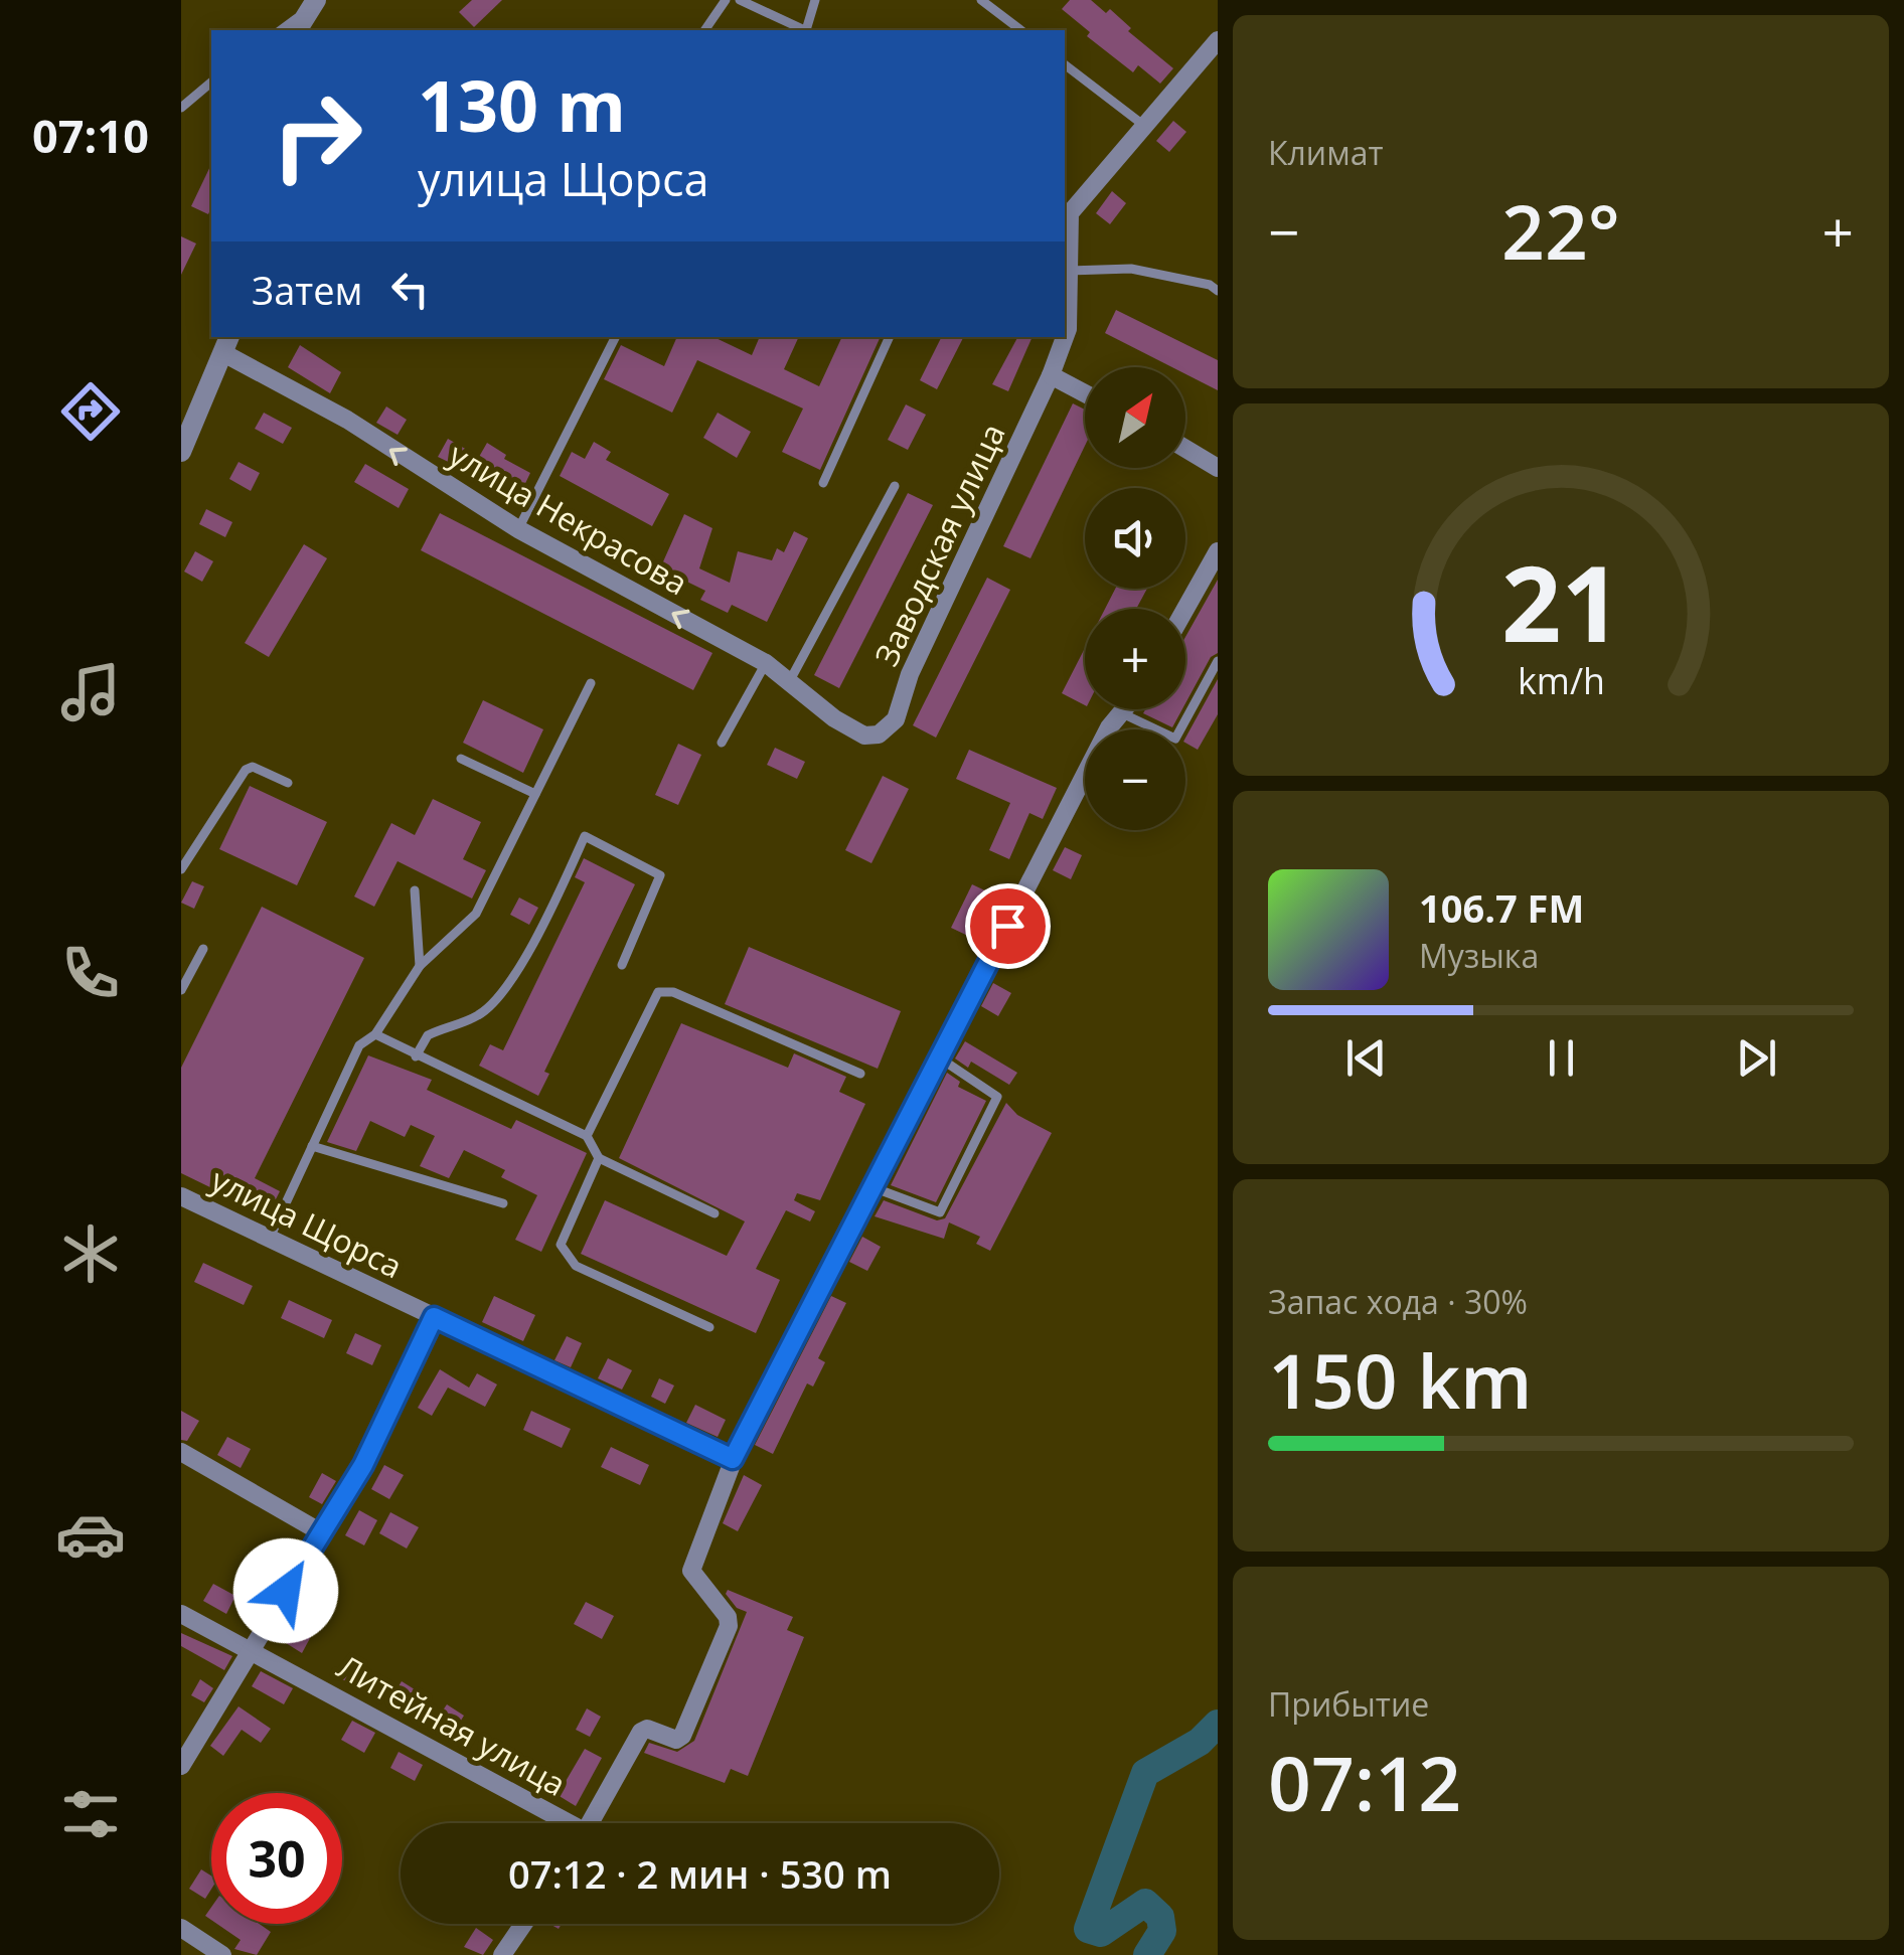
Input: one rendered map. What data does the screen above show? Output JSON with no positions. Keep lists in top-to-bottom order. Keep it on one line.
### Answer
{"streets":{"street":["улица Некрасова","Заводская улица","улица Щорса","Литейная улица"]},"crossings":[["улица Некрасова","Заводская улица"]],"one_way":["улица Некрасова"],"north":"top right","page":{"tabs":"07:10","tile":["Климат",["Запас хода · 30%","150 km"],["Прибытие","07:12"]],"turn":["130 m","улица Щорса"],"heat":["−","22°","+"],"then":"Затем","map_buttons":["+","−"],"song":["106.7 FM","Музыка"],"limit":"30","trip":"07:12 · 2 мин · 530 m","gauge":["21","km/h"]}}
